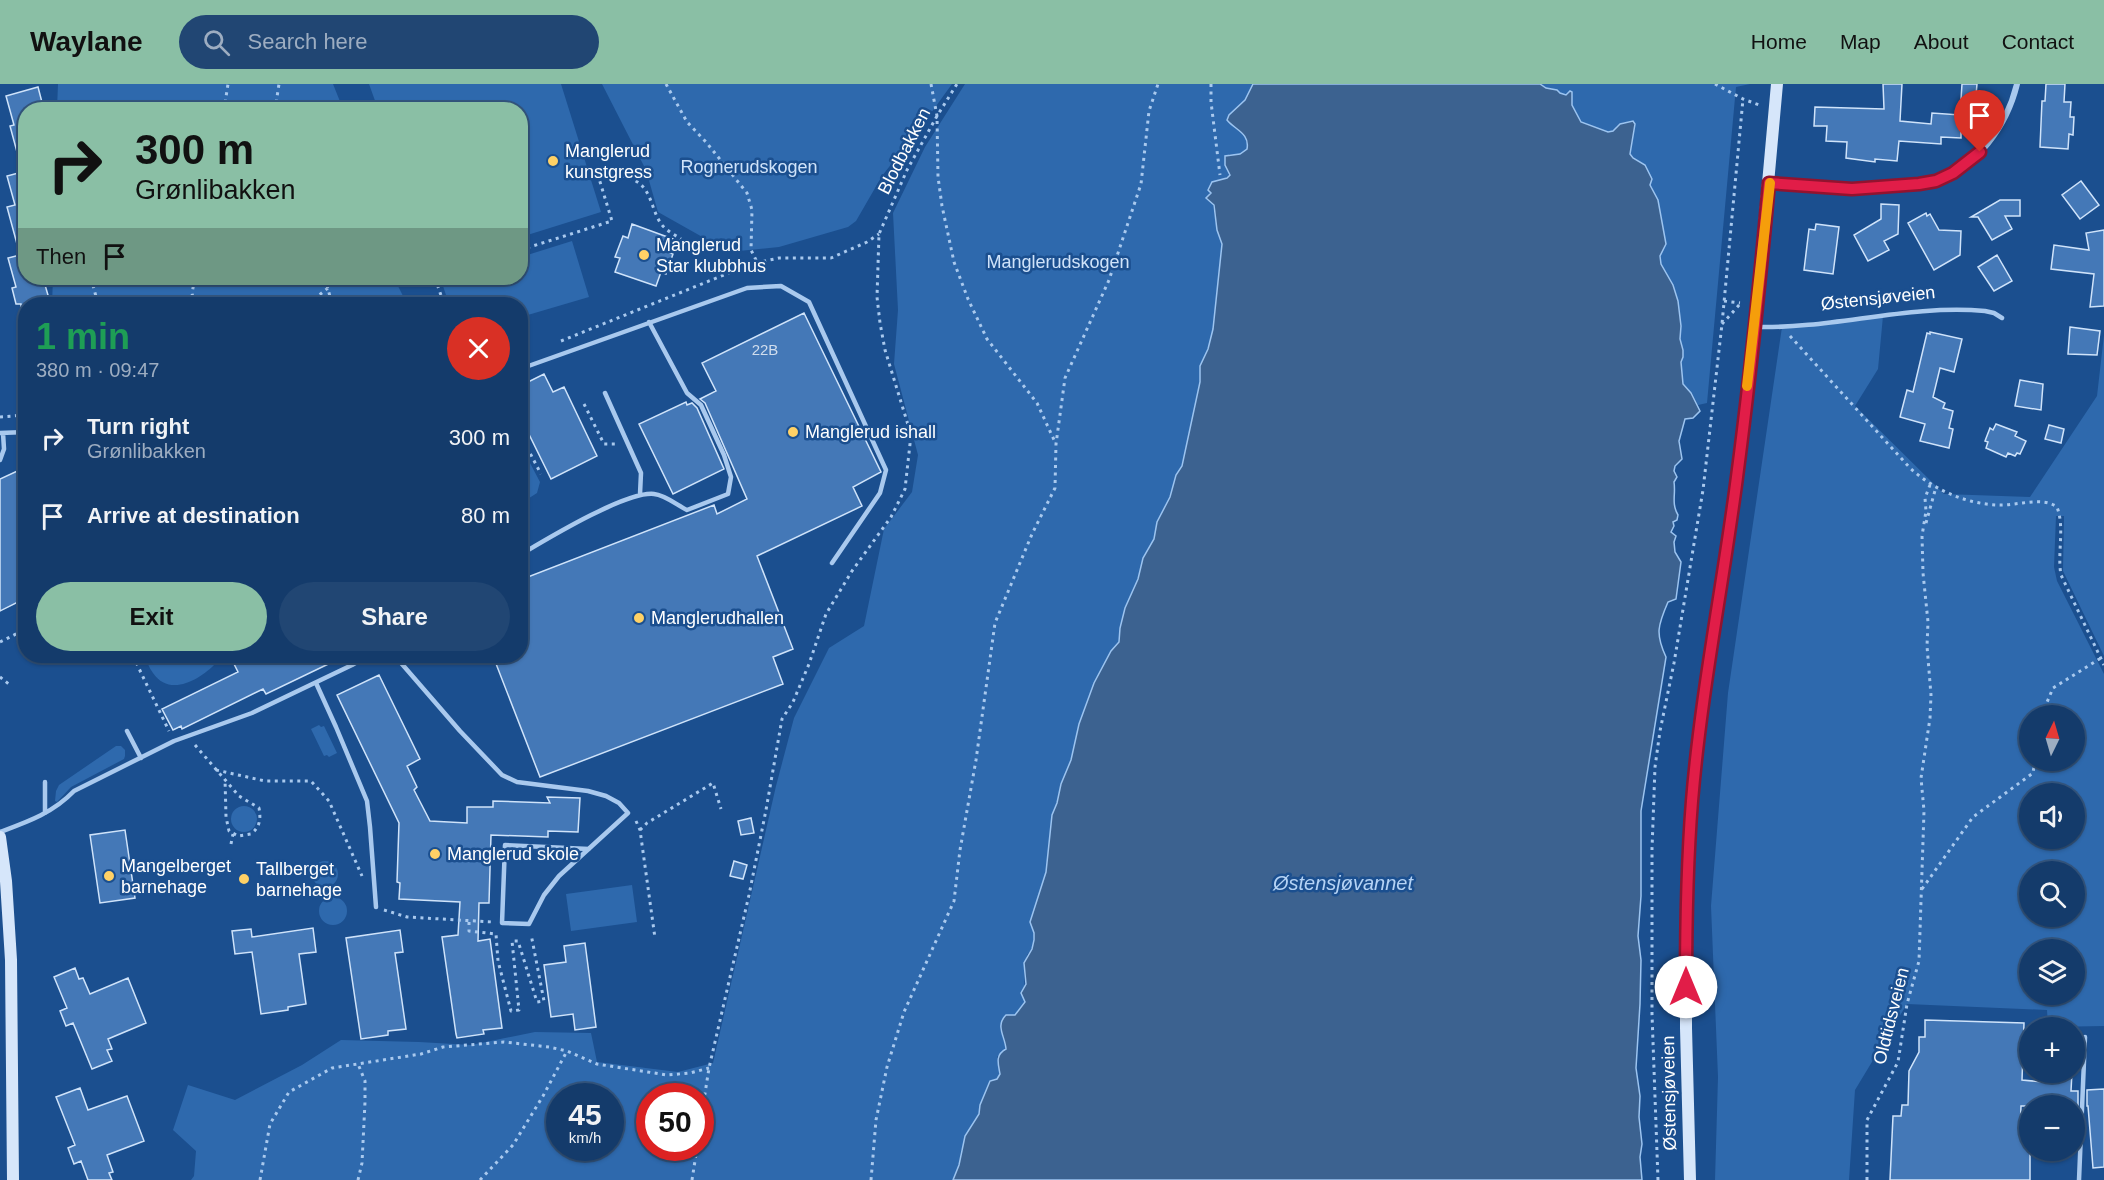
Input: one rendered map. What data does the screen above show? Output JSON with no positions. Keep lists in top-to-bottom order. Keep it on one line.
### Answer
{"streets":{"main road":["Østensjøveien"],"path":["Blodbakken","Oldtidsveien"]},"water":["Østensjøvannet"],"parks":["Rognerudskogen","Manglerudskogen"],"places":["Manglerud kunstgress","Manglerud Star klubbhus","Manglerud ishall","Manglerudhallen","Manglerud skole","Mangelberget barnehage","Tallberget barnehage"],"house_numbers":["22B"],"north":"top","page":{"header":"Waylane","search":"Search here","nav":["Home","Map","About","Contact"],"turn":["300 m","Grønlibakken"],"then":"Then","heading":["1 min","380 m · 09:47"],"list":[{"name":"Turn right","note":"Grønlibakken","value":"300 m"},{"name":"Arrive at destination","value":"80 m"}],"buttons":["Exit","Share"],"map_buttons":["+","−"],"speed":"45 km/h","limit":"50"}}
